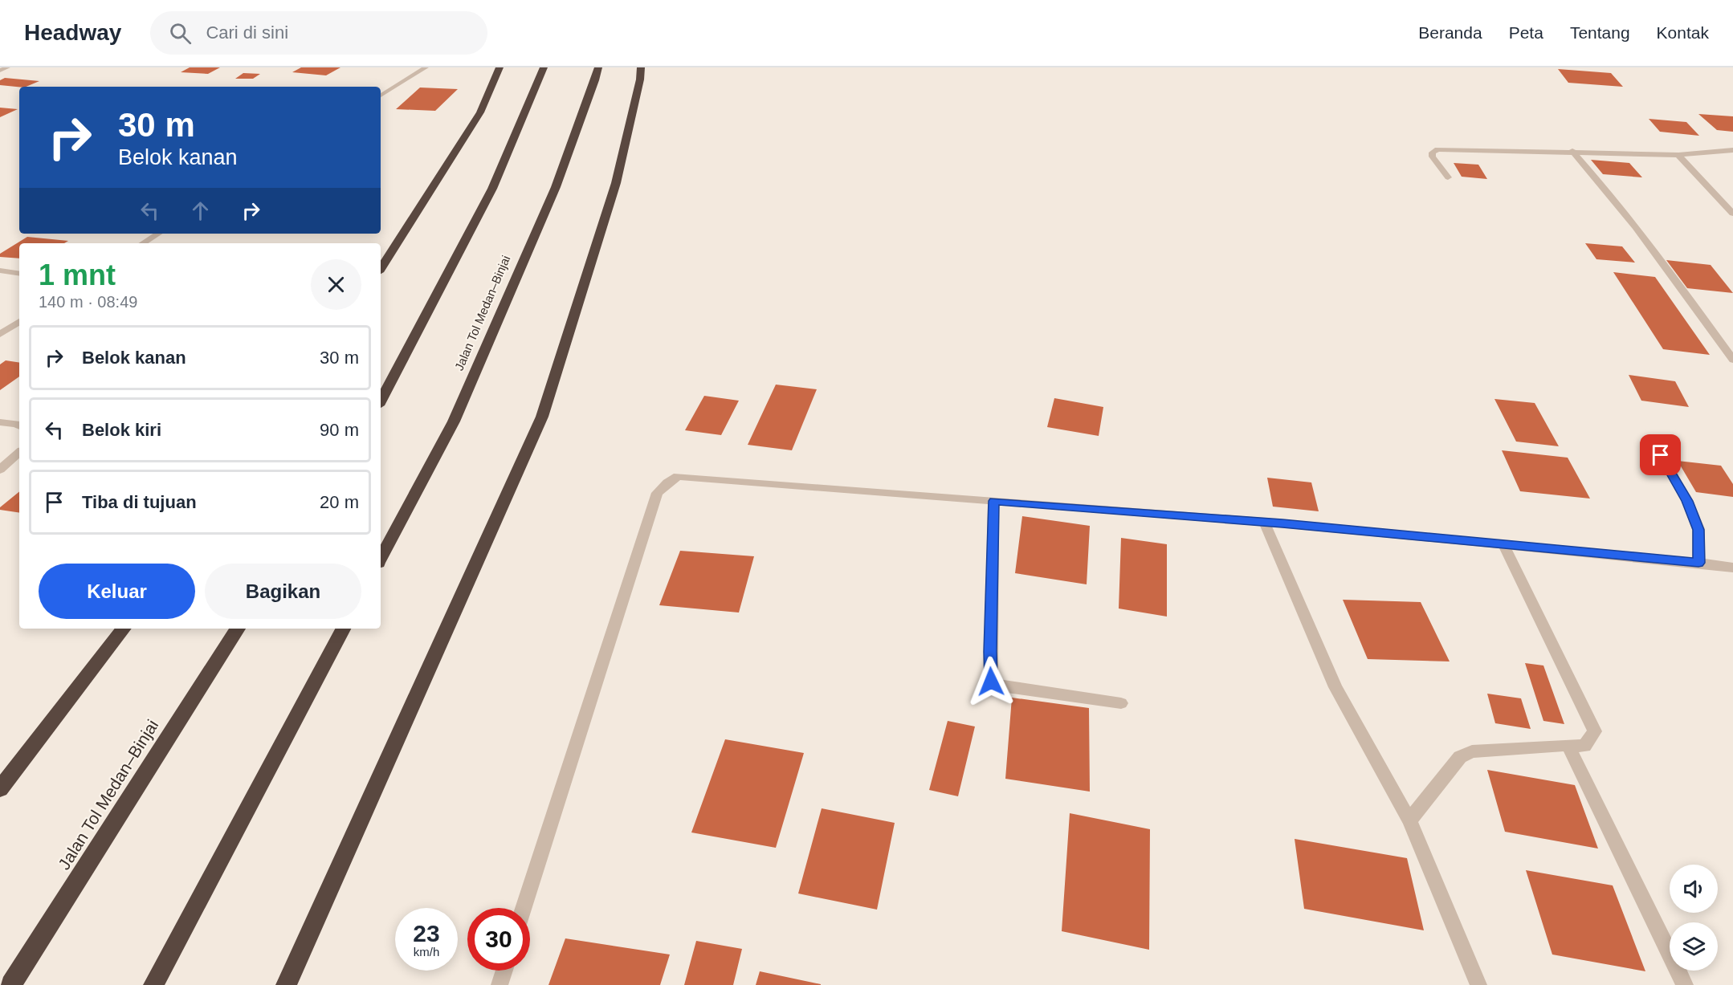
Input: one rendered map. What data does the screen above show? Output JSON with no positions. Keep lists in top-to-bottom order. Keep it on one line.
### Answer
{"streets":{"highway":["Jalan Tol Medan–Binjai"]},"page":{"header":"Headway","search":"Cari di sini","nav":["Beranda","Peta","Tentang","Kontak"],"turn":["30 m","Belok kanan"],"heading":["1 mnt","140 m · 08:49"],"list":[{"name":"Belok kanan","value":"30 m"},{"name":"Belok kiri","value":"90 m"},{"name":"Tiba di tujuan","value":"20 m"}],"buttons":["Keluar","Bagikan"],"speed":"23 km/h","limit":"30"}}
